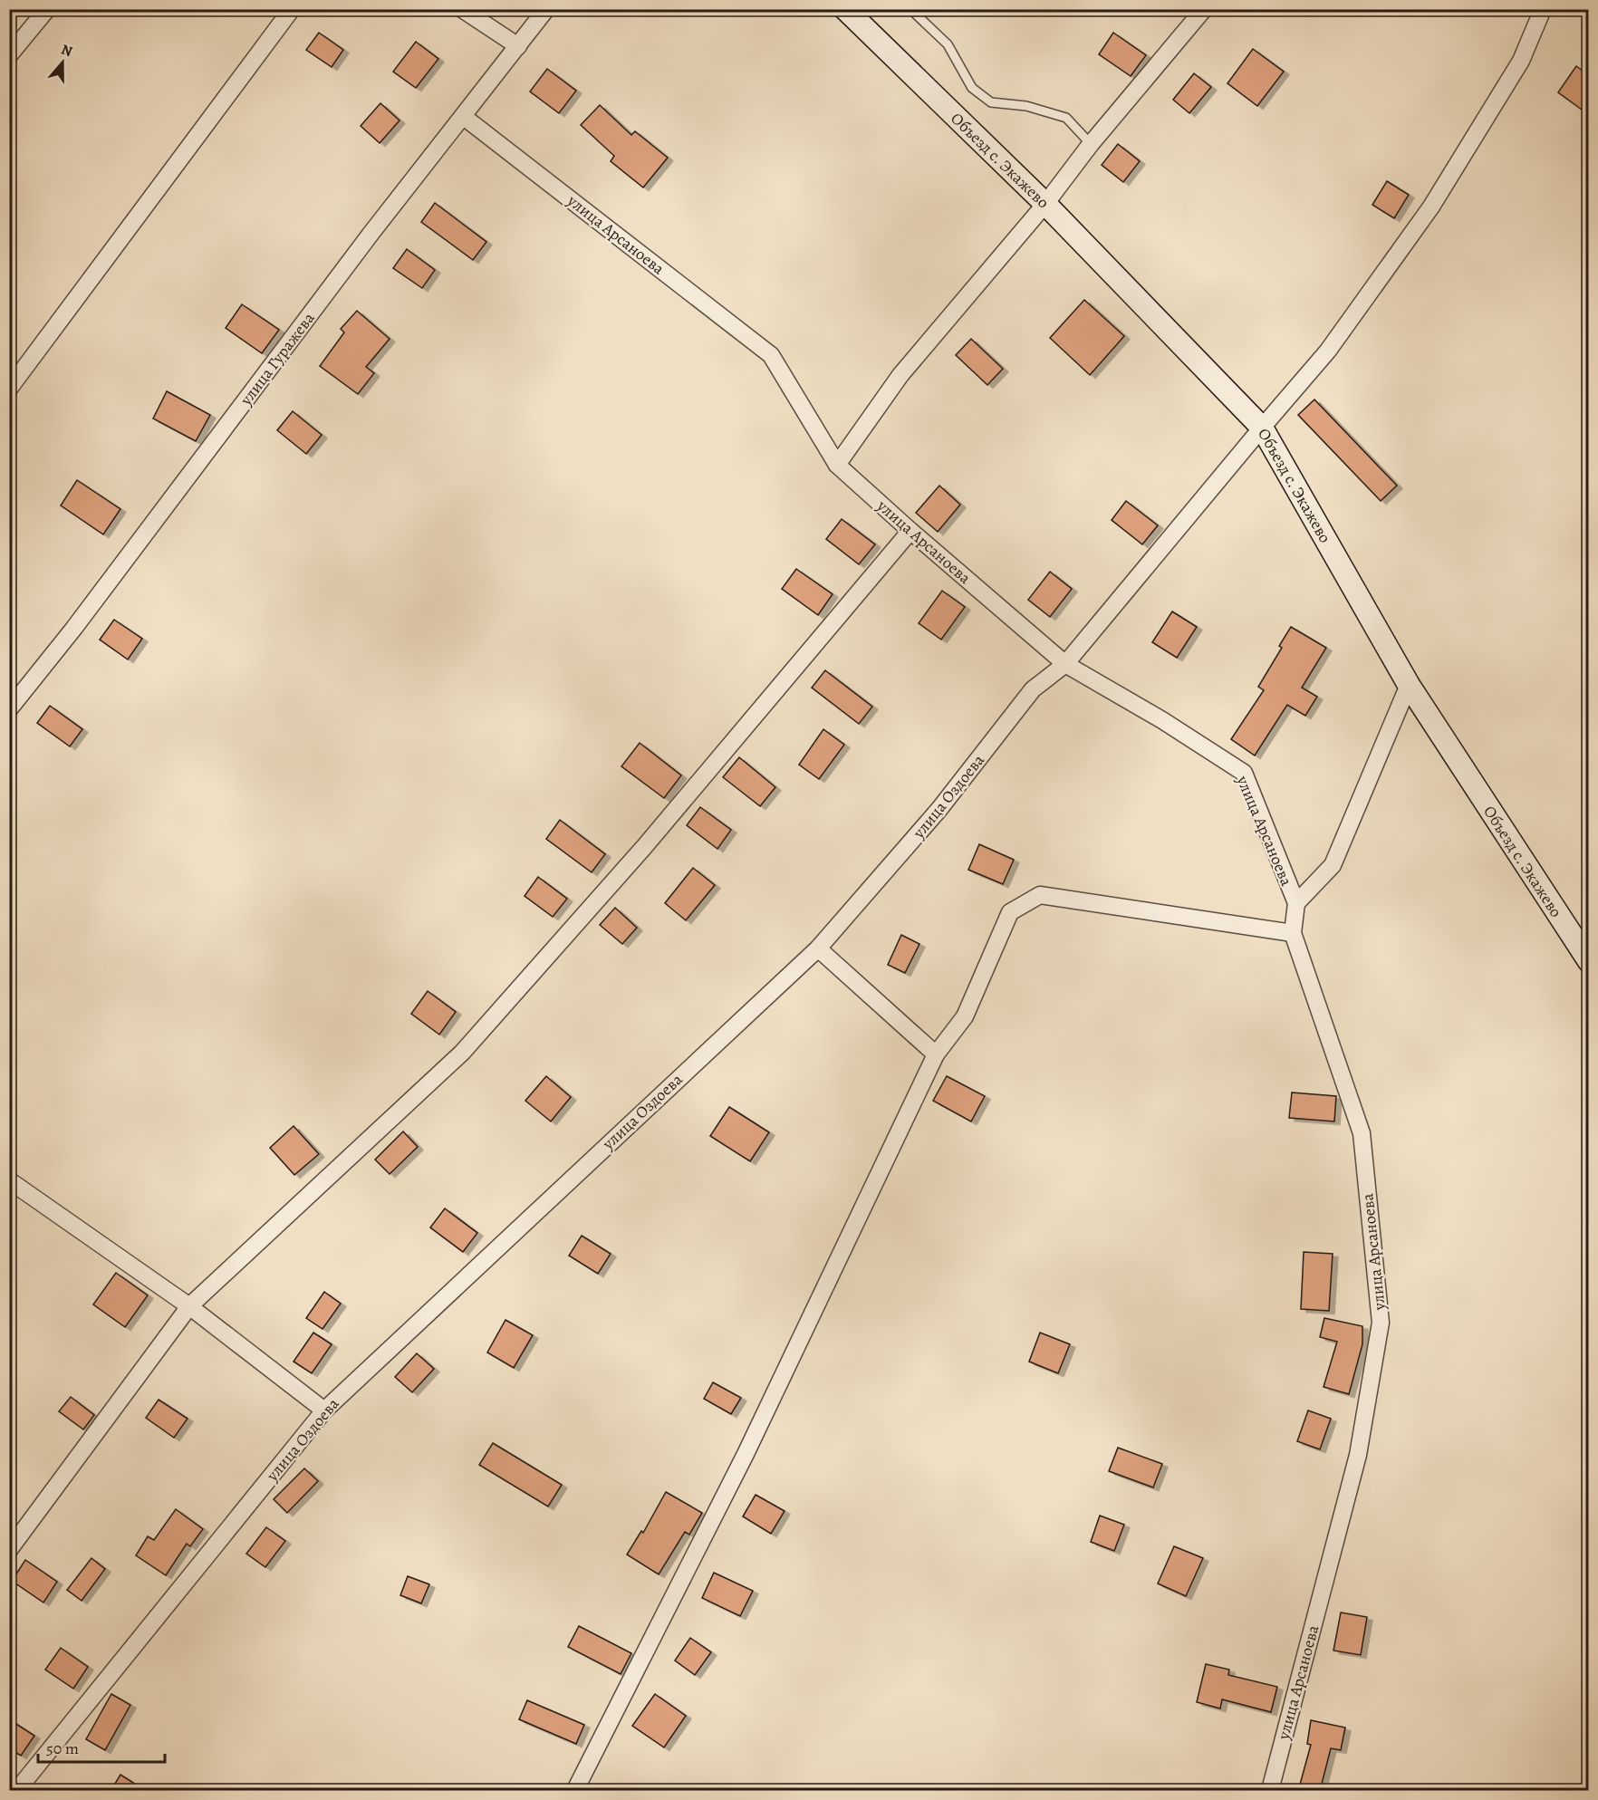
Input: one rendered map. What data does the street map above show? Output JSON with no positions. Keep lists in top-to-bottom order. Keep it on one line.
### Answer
{"streets":{"main road":["Объезд с. Экажево"],"street":["улица Арсаноева","улица Гуражева","улица Оздоева"]},"crossings":[["Объезд с. Экажево","улица Оздоева"],["улица Арсаноева","улица Гуражева"],["улица Арсаноева","улица Оздоева"]],"scale_bar":"50 m","north":"top"}
